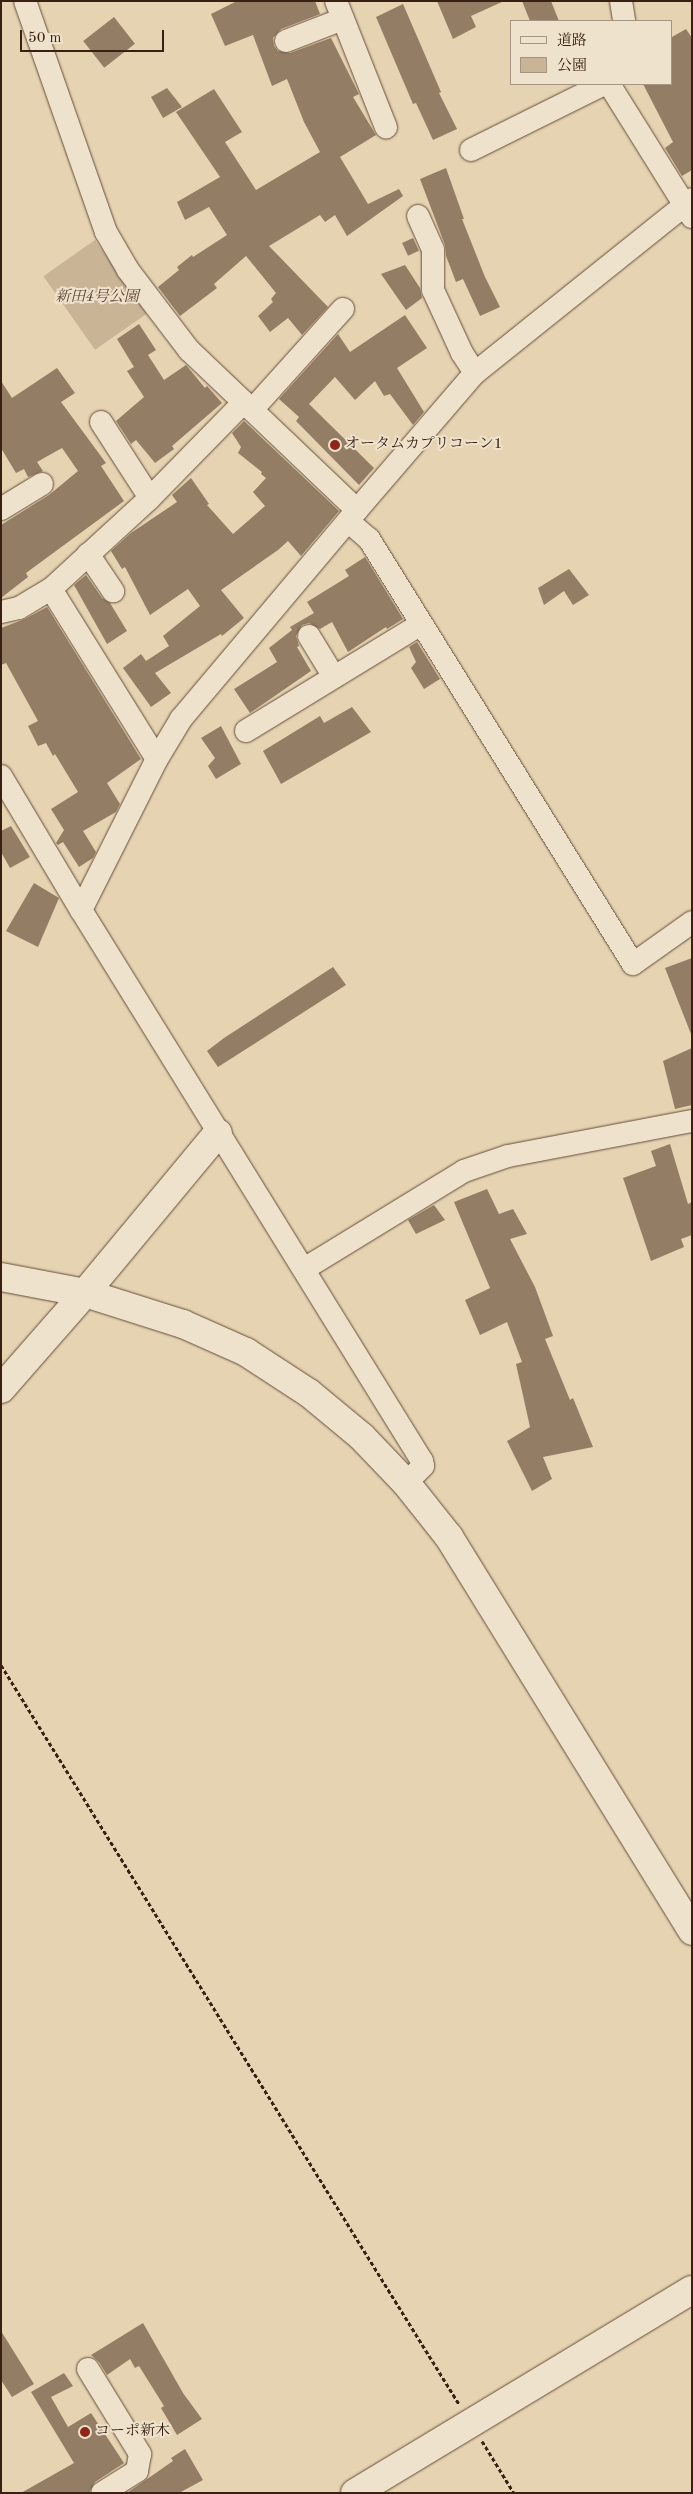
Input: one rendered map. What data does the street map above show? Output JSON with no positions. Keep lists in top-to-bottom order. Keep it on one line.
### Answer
{"parks":["新田4号公園"],"places":["オータムカプリコーン1","コーポ新木"],"legend":["道路","公園"],"scale_bar":"50 m"}
